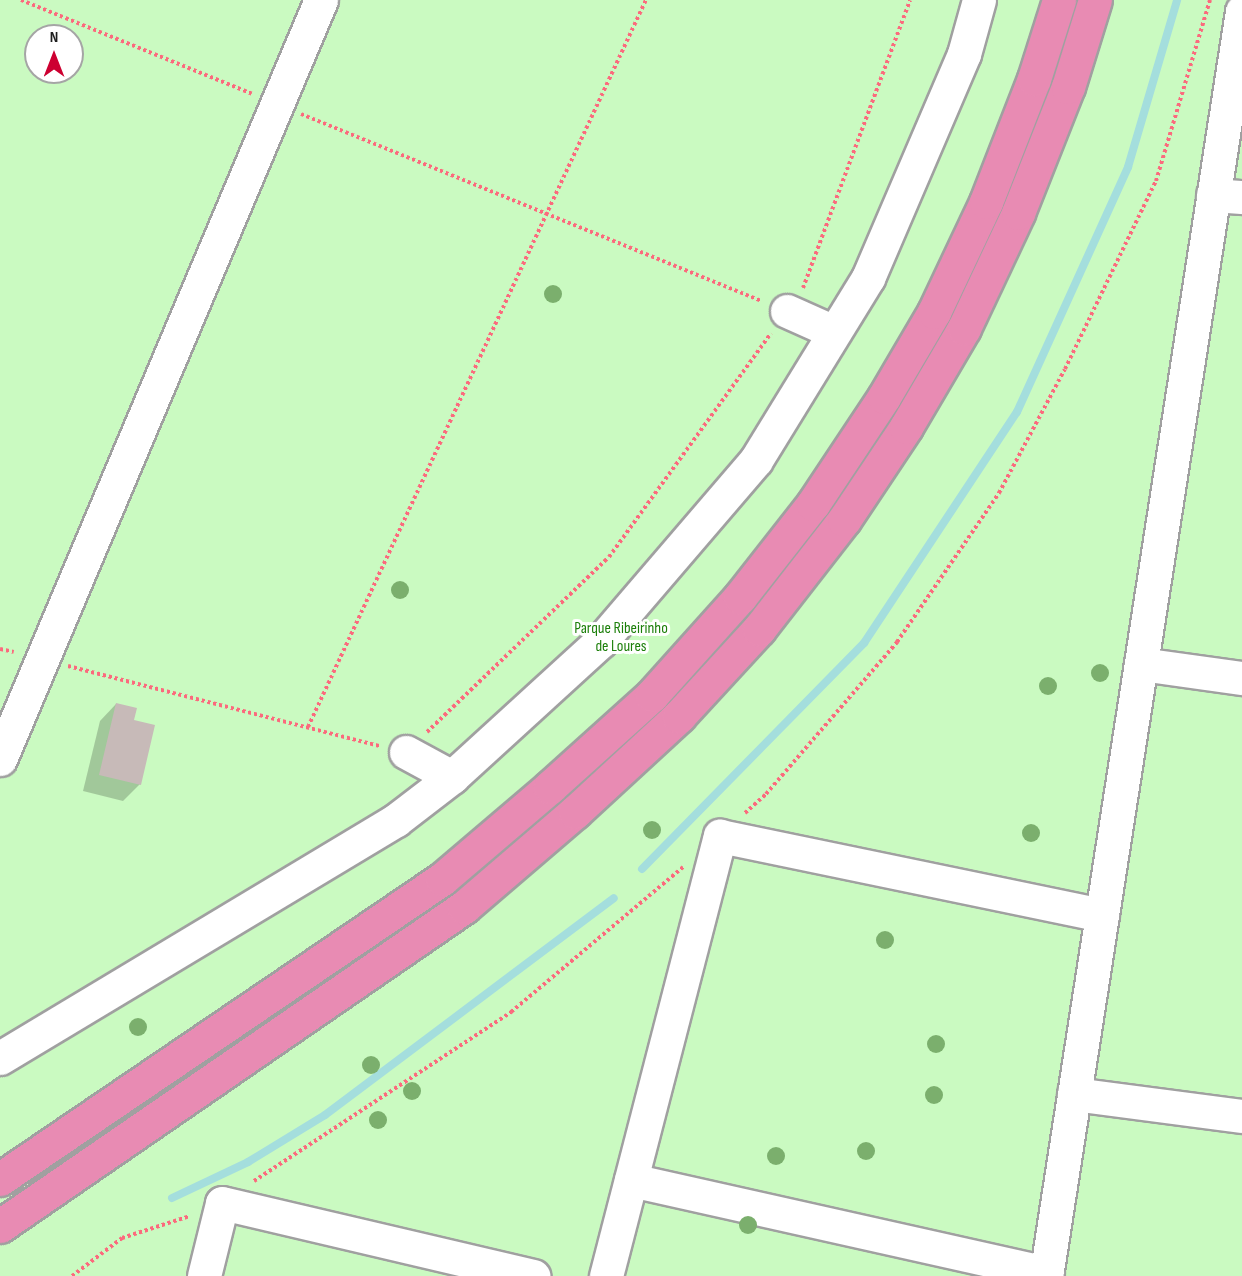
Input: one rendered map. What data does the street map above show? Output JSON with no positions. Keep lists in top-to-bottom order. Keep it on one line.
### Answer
{"parks":["Parque Ribeirinho de Loures"],"north":"top"}
